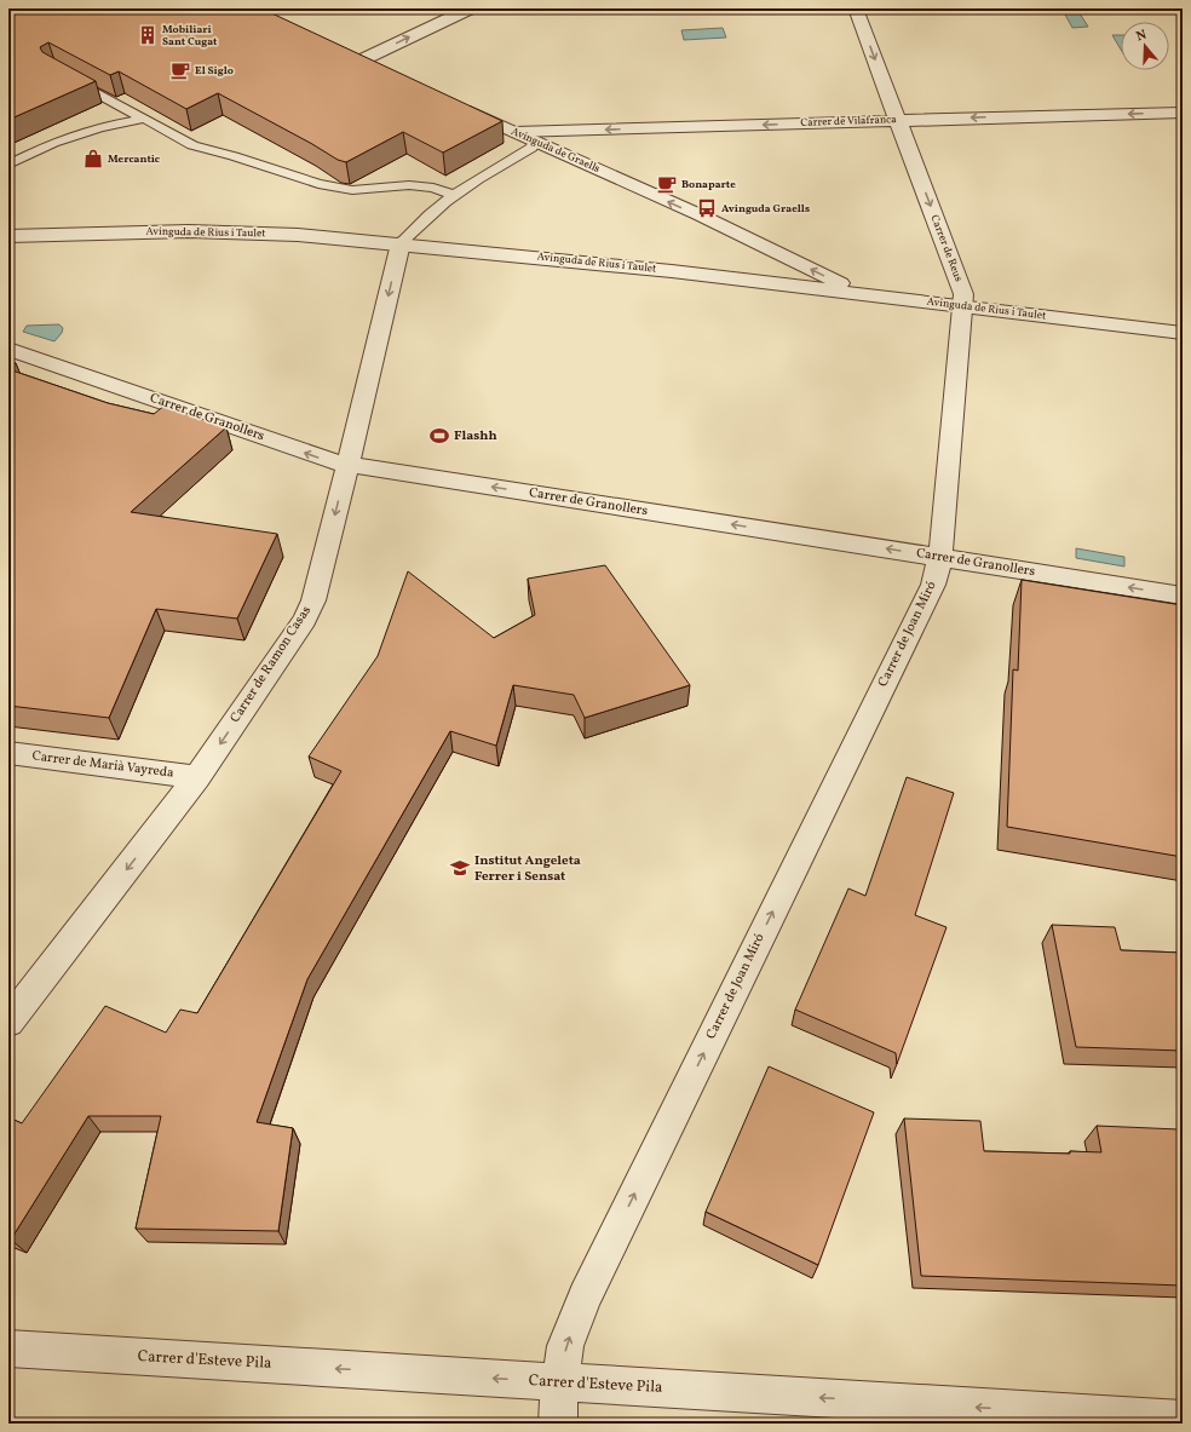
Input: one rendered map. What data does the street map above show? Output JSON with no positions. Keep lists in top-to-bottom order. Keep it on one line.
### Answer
{"streets":{"street":["Carrer de Vilafranca","Avinguda de Graells","Avinguda de Rius i Taulet","Carrer de Reus","Carrer de Granollers","Carrer de Joan Miró","Carrer de Ramon Casas","Carrer de Marià Vayreda","Carrer d'Esteve Pila"]},"crossings":[["Carrer de Vilafranca","Avinguda de Graells"],["Carrer de Vilafranca","Carrer de Reus"],["Avinguda de Graells","Avinguda de Rius i Taulet"],["Avinguda de Rius i Taulet","Carrer de Reus"],["Avinguda de Rius i Taulet","Carrer de Ramon Casas"],["Carrer de Reus","Carrer de Granollers"],["Carrer de Reus","Carrer de Joan Miró"],["Carrer de Granollers","Carrer de Joan Miró"],["Carrer de Granollers","Carrer de Ramon Casas"],["Carrer de Joan Miró","Carrer d'Esteve Pila"],["Carrer de Ramon Casas","Carrer de Marià Vayreda"]],"one_way":["Carrer de Vilafranca","Avinguda de Graells","Carrer de Reus","Carrer de Granollers","Carrer de Joan Miró","Carrer de Ramon Casas","Carrer d'Esteve Pila"],"places":{"building":["Mobiliari Sant Cugat"],"cafe":["El Siglo","Bonaparte"],"shop":["Mercantic"],"bus stop":["Avinguda Graells"],"sports":["Flashh"],"school or university":["Institut Angeleta Ferrer i Sensat"]},"north":"top"}
